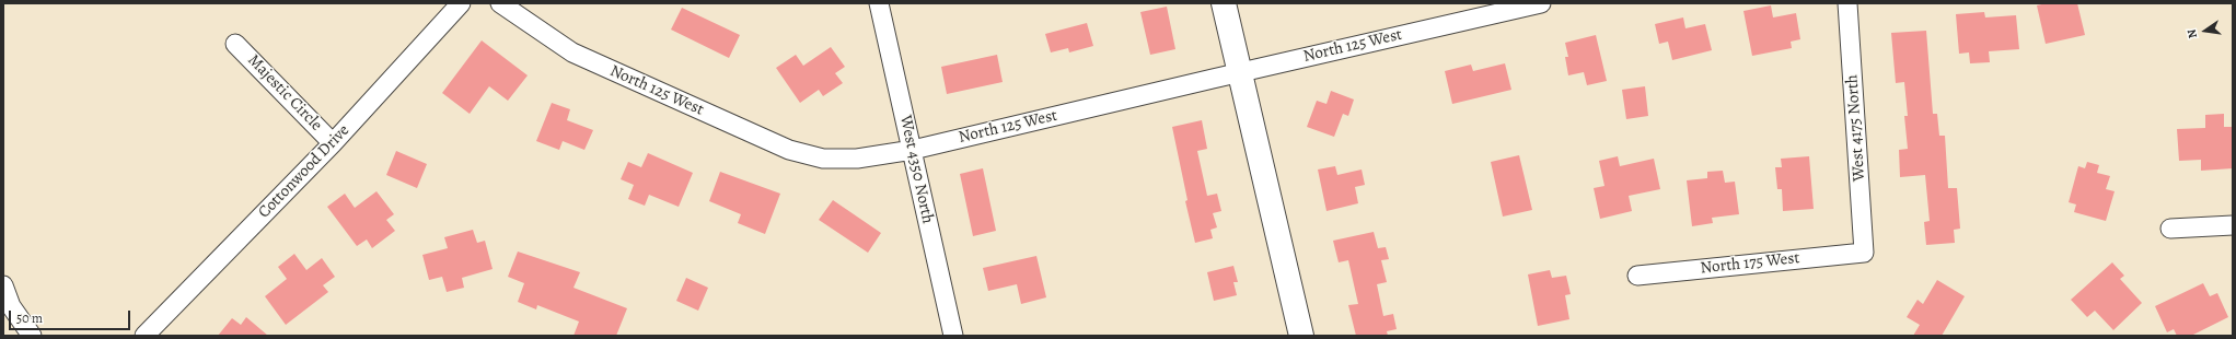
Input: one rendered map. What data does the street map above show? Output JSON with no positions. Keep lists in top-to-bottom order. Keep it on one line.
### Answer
{"streets":{"street":["North 125 West","Majestic Circle","West 4175 North","West 4350 North","Cottonwood Drive","North 175 West"]},"crossings":[["North 125 West","West 4350 North"],["Majestic Circle","Cottonwood Drive"],["West 4175 North","North 175 West"]],"scale_bar":"50 m","north":"left"}
